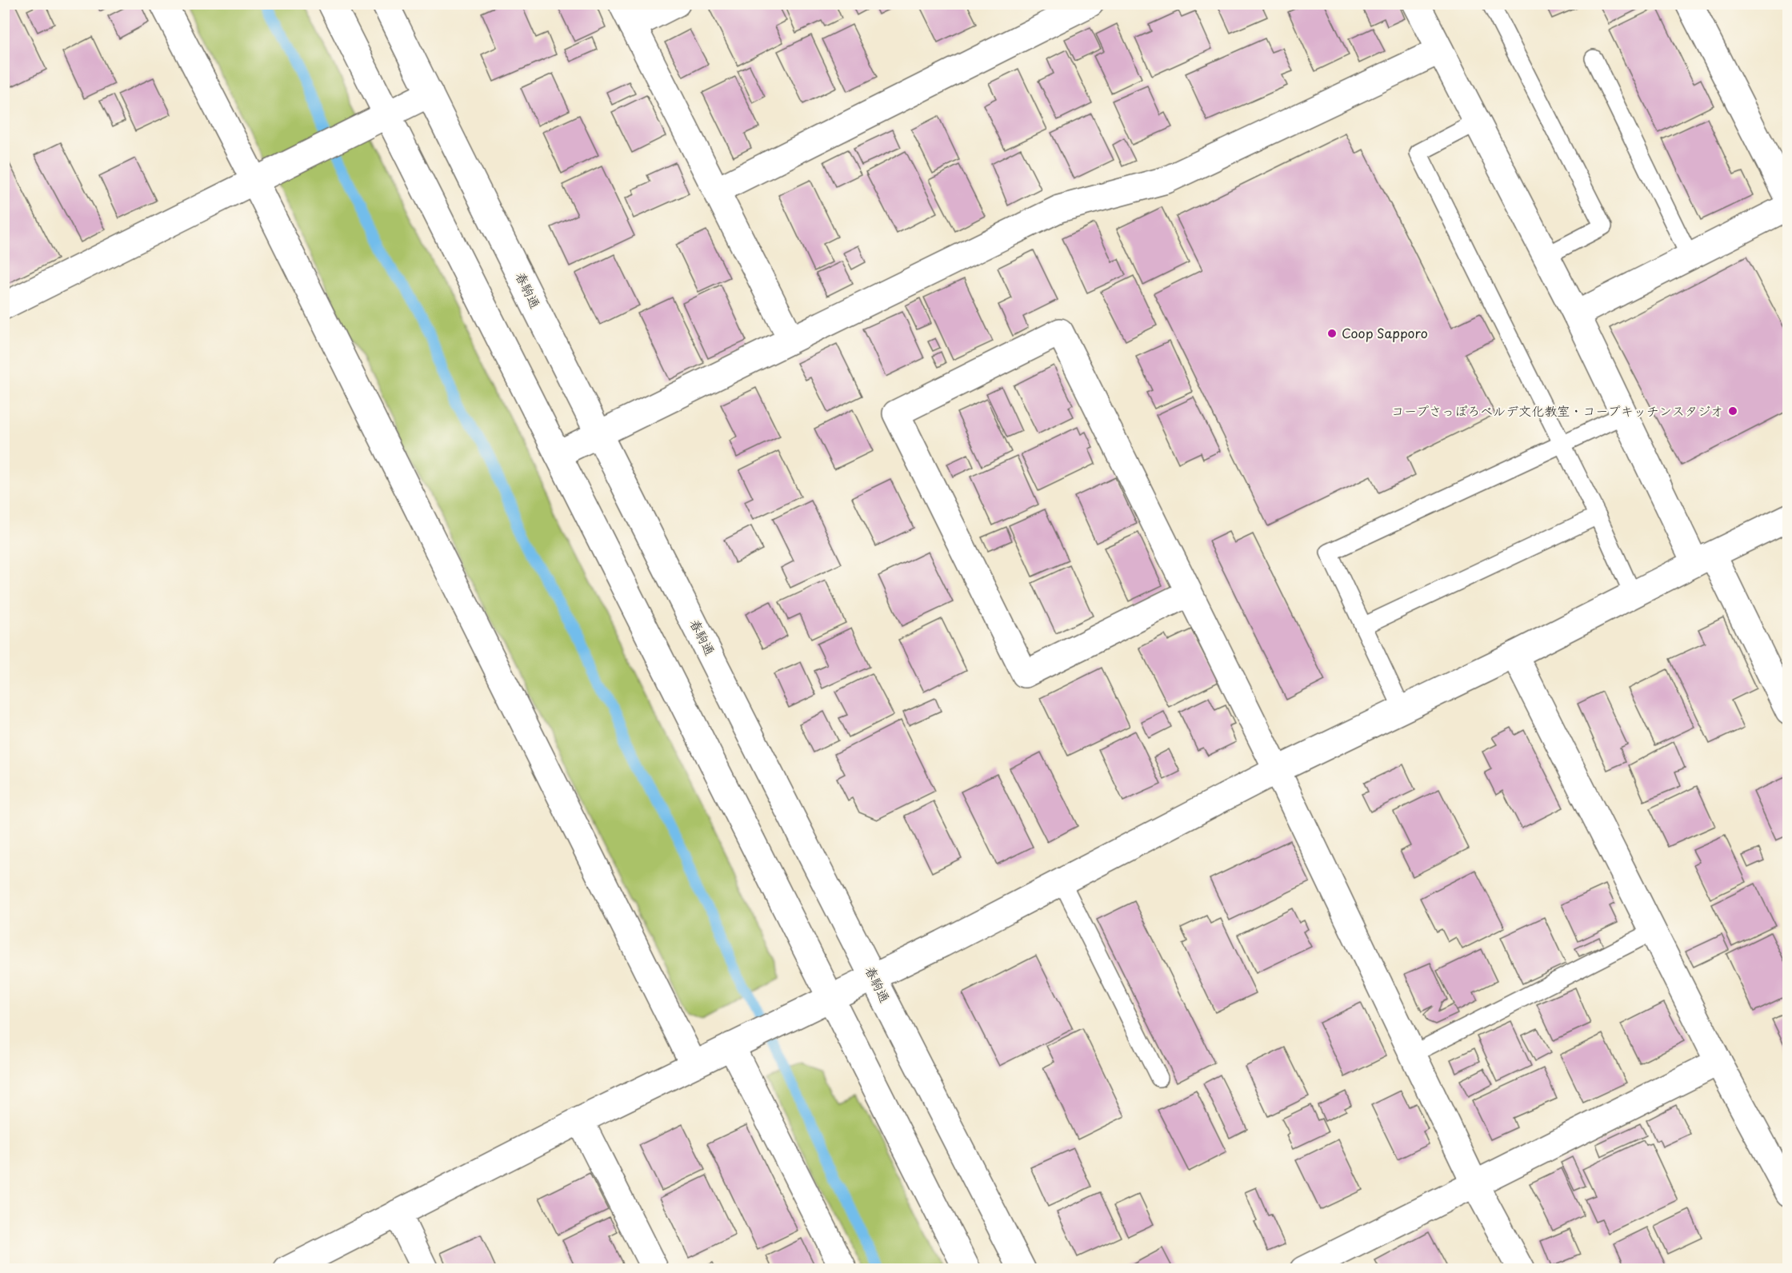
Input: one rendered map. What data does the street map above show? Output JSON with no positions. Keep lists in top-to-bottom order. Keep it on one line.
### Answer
{"streets":{"street":["春駒通"]},"places":["Coop Sapporo","コープさっぽろベルデ文化教室・コープキッチンスタジオ"]}
